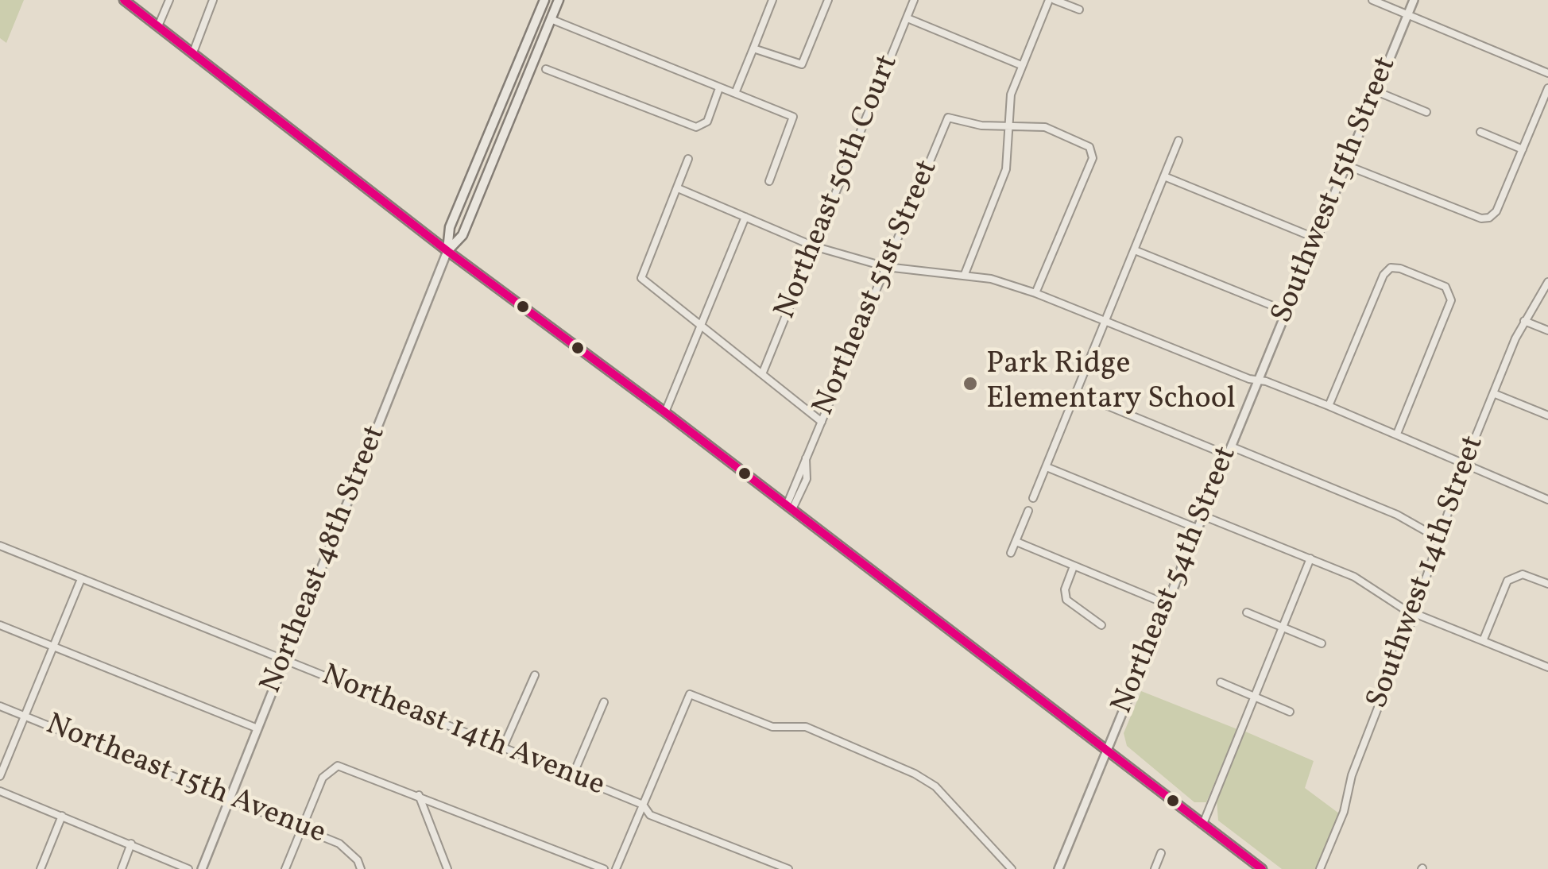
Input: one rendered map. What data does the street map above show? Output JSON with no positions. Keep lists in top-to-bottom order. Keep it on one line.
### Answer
{"streets":{"main road":["Northeast 48th Street"],"street":["Northeast 50th Court","Southwest 15th Street","Northeast 51st Street","Southwest 14th Street","Northeast 54th Street","Northeast 14th Avenue","Northeast 15th Avenue"]},"crossings":[["Southwest 15th Street","Northeast 54th Street"],["Northeast 48th Street","Northeast 14th Avenue"],["Northeast 48th Street","Northeast 15th Avenue"]],"places":["Park Ridge Elementary School"]}
